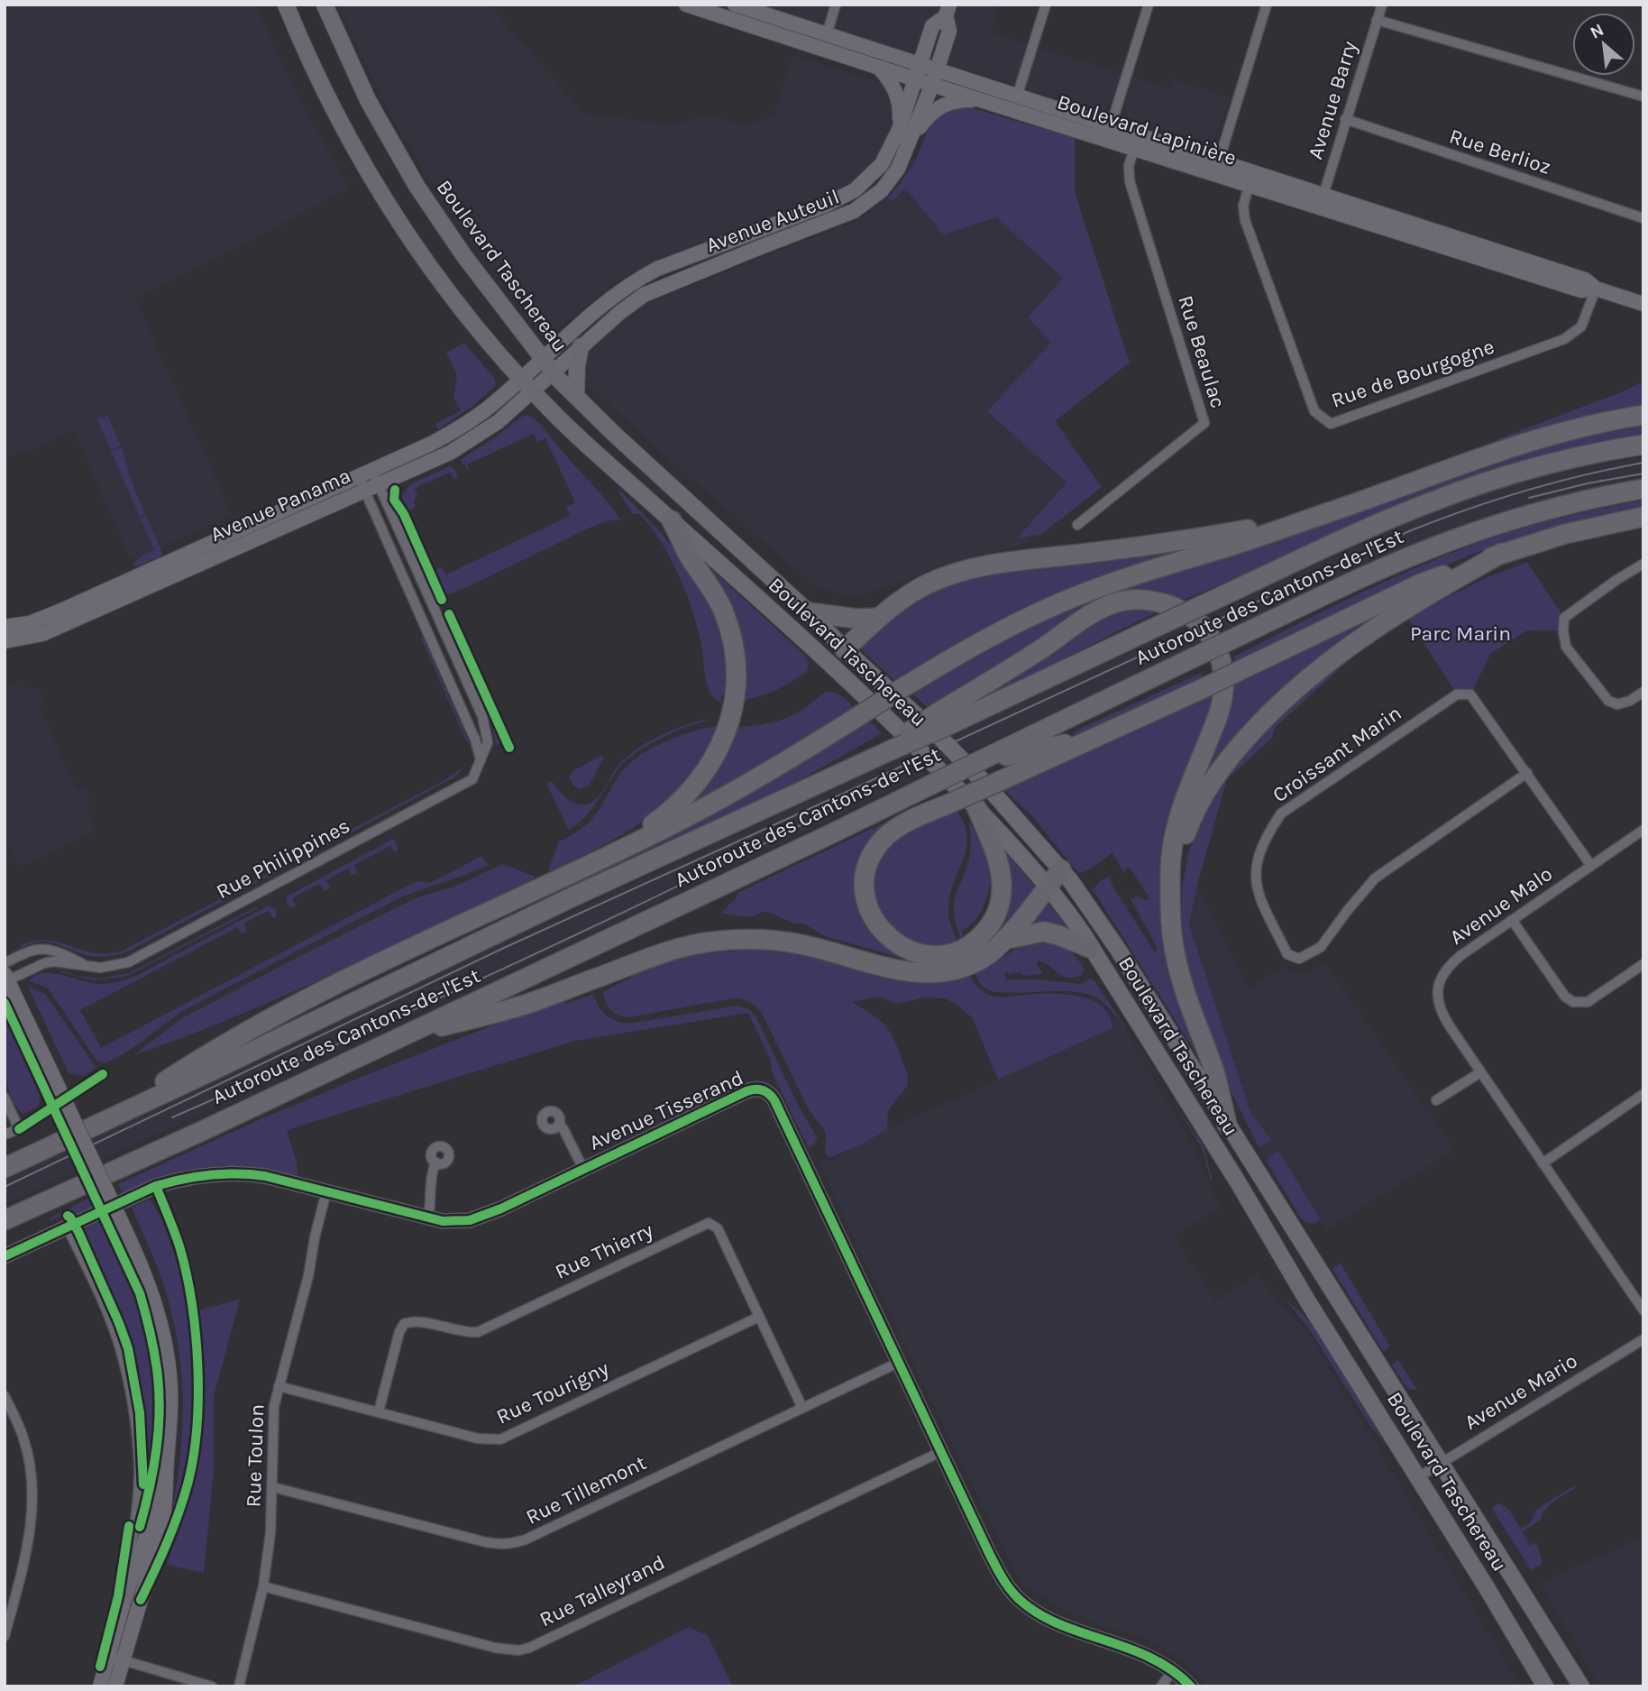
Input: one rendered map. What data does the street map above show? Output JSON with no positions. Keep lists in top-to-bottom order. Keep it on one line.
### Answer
{"streets":{"highway":["Autoroute des Cantons-de-l'Est"],"main road":["Boulevard Taschereau"],"street":["Avenue Barry","Boulevard Lapinière","Rue Berlioz","Avenue Auteuil","Rue Beaulac","Rue de Bourgogne","Avenue Panama","Croissant Marin","Rue Philippines","Avenue Malo","Avenue Tisserand","Rue Thierry","Avenue Mario","Rue Tourigny","Rue Toulon","Rue Tillemont","Rue Talleyrand"]},"crossings":[["Avenue Barry","Boulevard Lapinière"],["Avenue Barry","Rue Berlioz"],["Boulevard Lapinière","Avenue Auteuil"],["Boulevard Lapinière","Rue Beaulac"],["Boulevard Lapinière","Rue de Bourgogne"],["Avenue Auteuil","Boulevard Taschereau"],["Avenue Auteuil","Avenue Panama"],["Boulevard Taschereau","Avenue Panama"],["Boulevard Taschereau","Avenue Mario"],["Avenue Panama","Rue Philippines"],["Croissant Marin","Avenue Malo"],["Avenue Tisserand","Rue Toulon"],["Avenue Tisserand","Rue Tillemont"],["Avenue Tisserand","Rue Talleyrand"],["Rue Thierry","Rue Tourigny"],["Rue Thierry","Rue Tillemont"],["Rue Tourigny","Rue Toulon"],["Rue Toulon","Rue Tillemont"],["Rue Toulon","Rue Talleyrand"]],"parks":["Parc Marin"],"north":"top left"}
